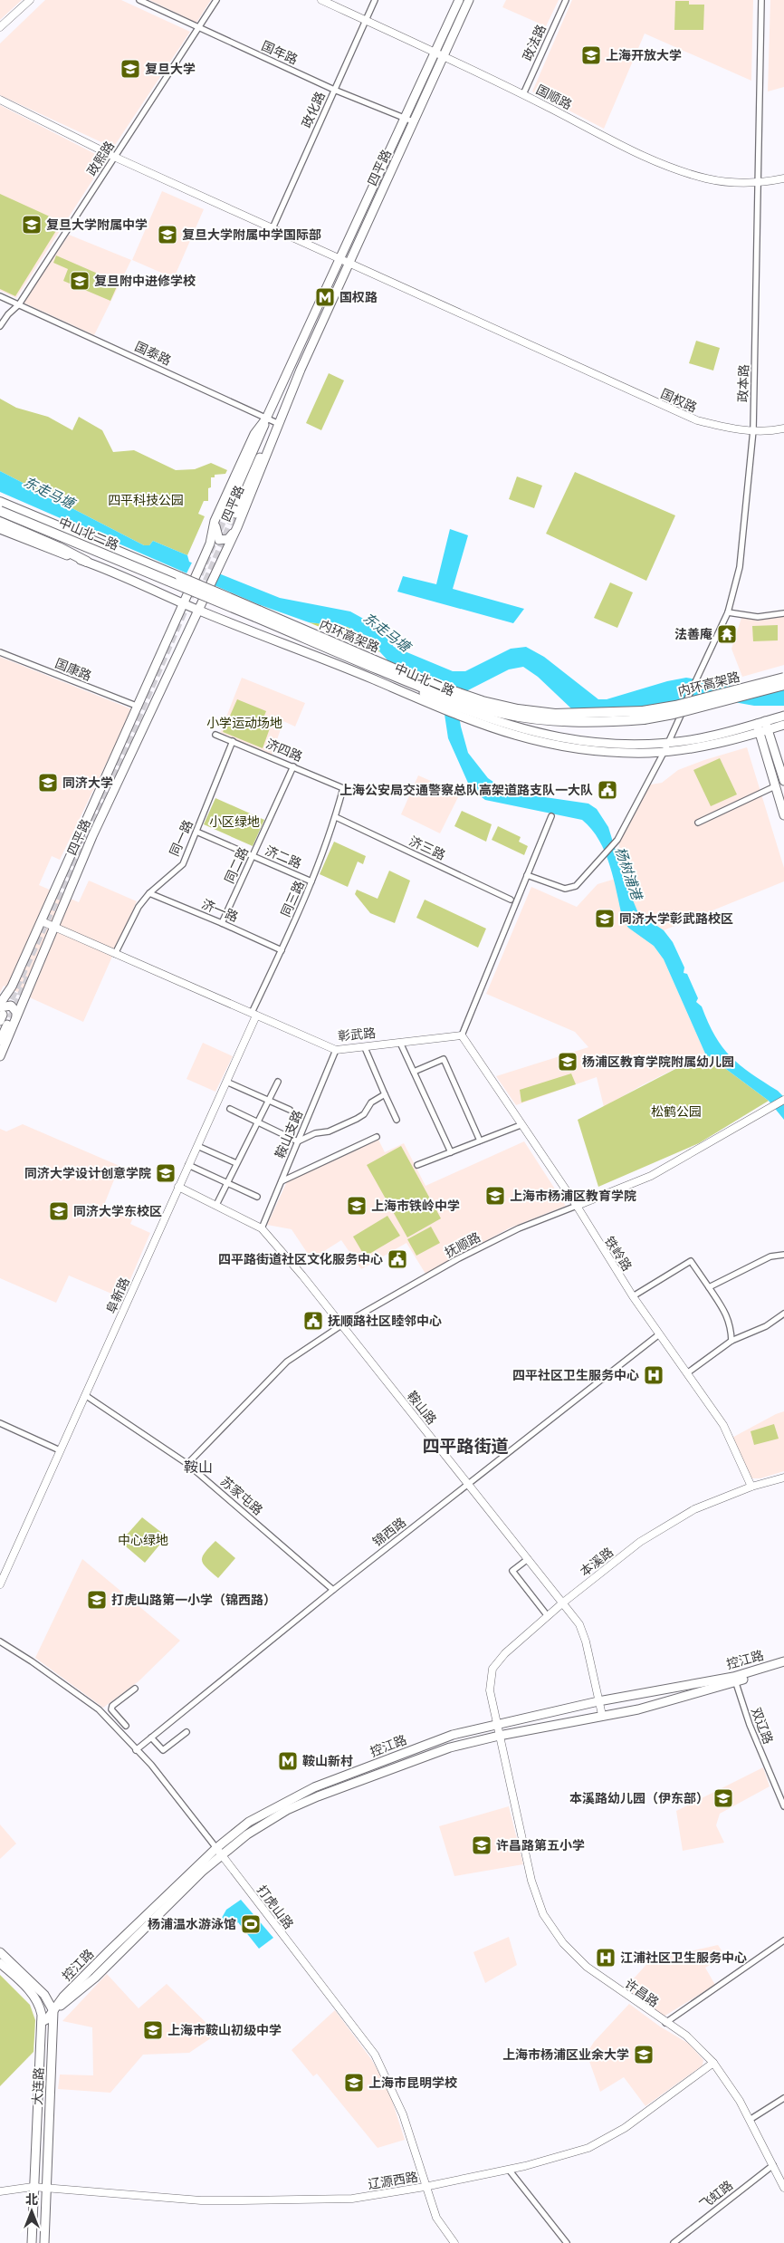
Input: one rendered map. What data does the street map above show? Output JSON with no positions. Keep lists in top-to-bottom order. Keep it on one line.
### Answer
{"streets":{"highway":["内环高架路"],"main road":["四平路","中山北二路","控江路","大连路"],"street":["政法路","国年路","国顺路","政化路","政熙路","国泰路","政本路","国权路","国康路","济四路","同一路","济三路","济二路","同二路","同三路","济一路","彰武路","鞍山支路","抚顺路","铁岭路","阜新路","鞍山路","苏家屯路","锦西路","本溪路","双辽路","打虎山路","许昌路","辽源西路","飞虹路"]},"crossings":[["政法路","国顺路"],["国年路","政化路"],["国年路","政熙路"],["国年路","四平路"],["国顺路","政化路"],["国顺路","四平路"],["国顺路","政本路"],["政熙路","国泰路"],["四平路","国泰路"],["四平路","国权路"],["四平路","中山北二路"],["四平路","国康路"],["四平路","彰武路"],["政本路","国权路"],["政本路","中山北二路"],["中山北二路","内环高架路"],["济四路","同一路"],["济四路","同二路"],["济四路","同三路"],["同一路","济二路"],["同一路","济一路"],["同一路","彰武路"],["济三路","同三路"],["济二路","同二路"],["济二路","同三路"],["同二路","济一路"],["同三路","济一路"],["同三路","彰武路"],["同三路","阜新路"],["彰武路","鞍山支路"],["彰武路","铁岭路"],["彰武路","阜新路"],["鞍山支路","鞍山路"],["抚顺路","铁岭路"],["抚顺路","鞍山路"],["抚顺路","苏家屯路"],["铁岭路","锦西路"],["铁岭路","本溪路"],["阜新路","鞍山路"],["阜新路","苏家屯路"],["鞍山路","锦西路"],["鞍山路","本溪路"],["鞍山路","控江路"],["苏家屯路","锦西路"],["锦西路","打虎山路"],["本溪路","控江路"],["本溪路","许昌路"],["控江路","双辽路"],["控江路","打虎山路"],["控江路","许昌路"],["控江路","大连路"],["打虎山路","辽源西路"],["许昌路","辽源西路"],["许昌路","飞虹路"],["大连路","辽源西路"]],"districts":["四平路街道","鞍山"],"water":["东走马塘","杨树浦港"],"parks":["四平科技公园","小学运动场地","小区绿地","松鹤公园","中心绿地"],"places":{"school or university":["上海开放大学","复旦大学","复旦大学附属中学","复旦大学附属中学国际部","复旦附中进修学校","同济大学","同济大学彰武路校区","杨浦区教育学院附属幼儿园","同济大学设计创意学院","上海市杨浦区教育学院","上海市铁岭中学","同济大学东校区","打虎山路第一小学（锦西路）","本溪路幼儿园（伊东部）","许昌路第五小学","上海市鞍山初级中学","上海市杨浦区业余大学","上海市昆明学校"],"metro station":["国权路","鞍山新村"],"temple":["法善庵"],"public building":["上海公安局交通警察总队高架道路支队一大队","四平路街道社区文化服务中心","抚顺路社区睦邻中心"],"hospital":["四平社区卫生服务中心","江浦社区卫生服务中心"],"sports":["杨浦温水游泳馆"]},"north":"top"}
